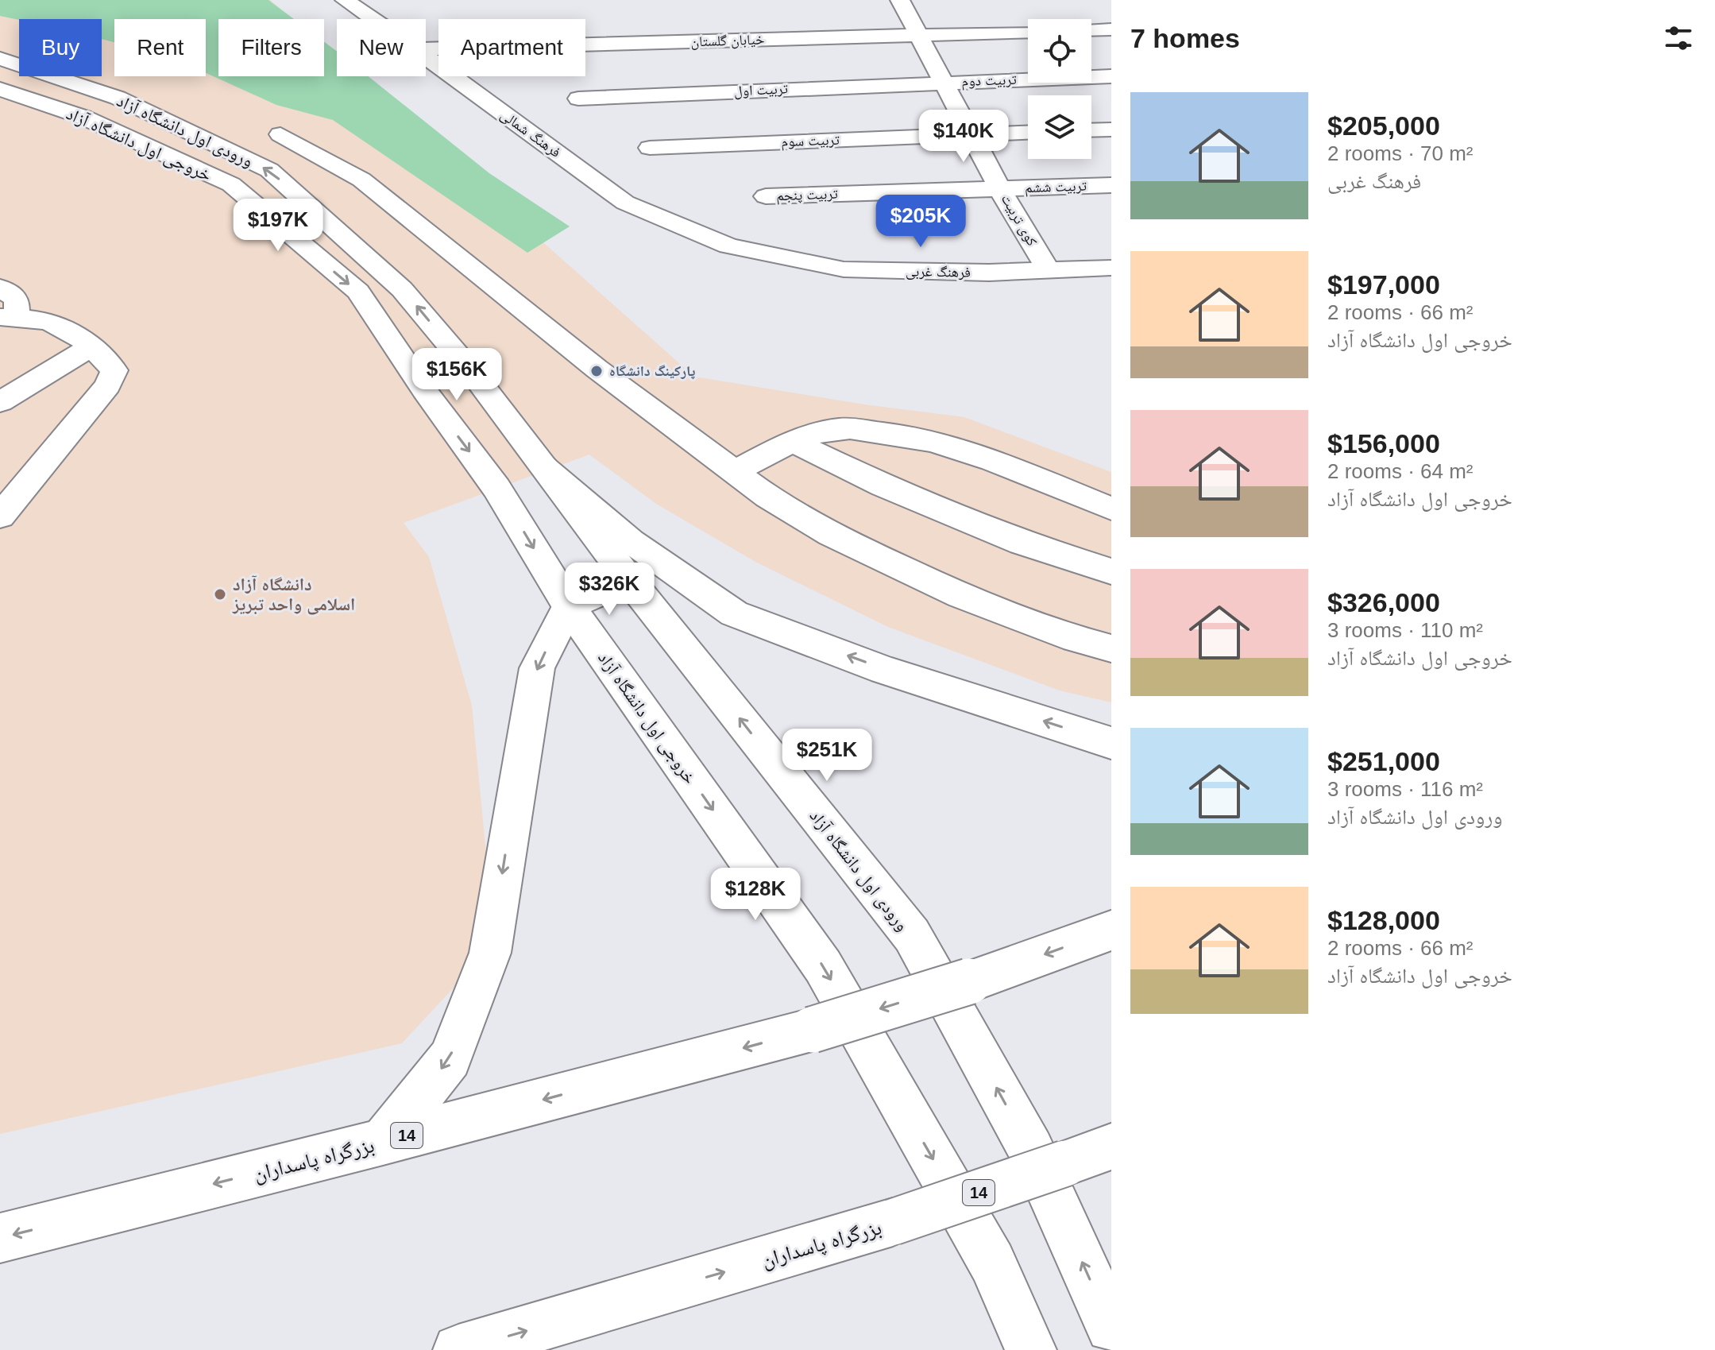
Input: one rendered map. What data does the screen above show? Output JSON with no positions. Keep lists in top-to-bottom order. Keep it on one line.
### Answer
{"streets":{"main road":["خیابان گلستان","تربیت دوم","تربیت اول","ورودی اول دانشگاه آزاد","فرهنگ شمالی","تربیت سوم","خروجی اول دانشگاه آزاد","تربیت ششم","تربیت پنجم","کوی تربیت","فرهنگ غربی","14","بزرگراه پاسداران"]},"crossings":[["خیابان گلستان","کوی تربیت"],["تربیت دوم","تربیت اول"],["تربیت دوم","کوی تربیت"],["تربیت اول","کوی تربیت"],["فرهنگ شمالی","فرهنگ غربی"],["تربیت سوم","کوی تربیت"],["تربیت ششم","تربیت پنجم"],["تربیت ششم","کوی تربیت"],["تربیت پنجم","کوی تربیت"],["کوی تربیت","فرهنگ غربی"]],"one_way":["ورودی اول دانشگاه آزاد"],"places":["پارکینگ دانشگاه","دانشگاه آزاد اسلامی واحد تبریز"],"page":{"heading":"7 homes","chip":["Buy","Rent","Filters","New","Apartment"],"list":[{"name":"$205,000","note":"2 rooms · 70 m² · فرهنگ غربی"},{"name":"$197,000","note":"2 rooms · 66 m² · خروجی اول دانشگاه آزاد"},{"name":"$156,000","note":"2 rooms · 64 m² · خروجی اول دانشگاه آزاد"},{"name":"$326,000","note":"3 rooms · 110 m² · خروجی اول دانشگاه آزاد"},{"name":"$251,000","note":"3 rooms · 116 m² · ورودی اول دانشگاه آزاد"},{"name":"$128,000","note":"2 rooms · 66 m² · خروجی اول دانشگاه آزاد"}],"price":["$140K","$205K","$197K","$156K","$326K","$251K","$128K"]}}
